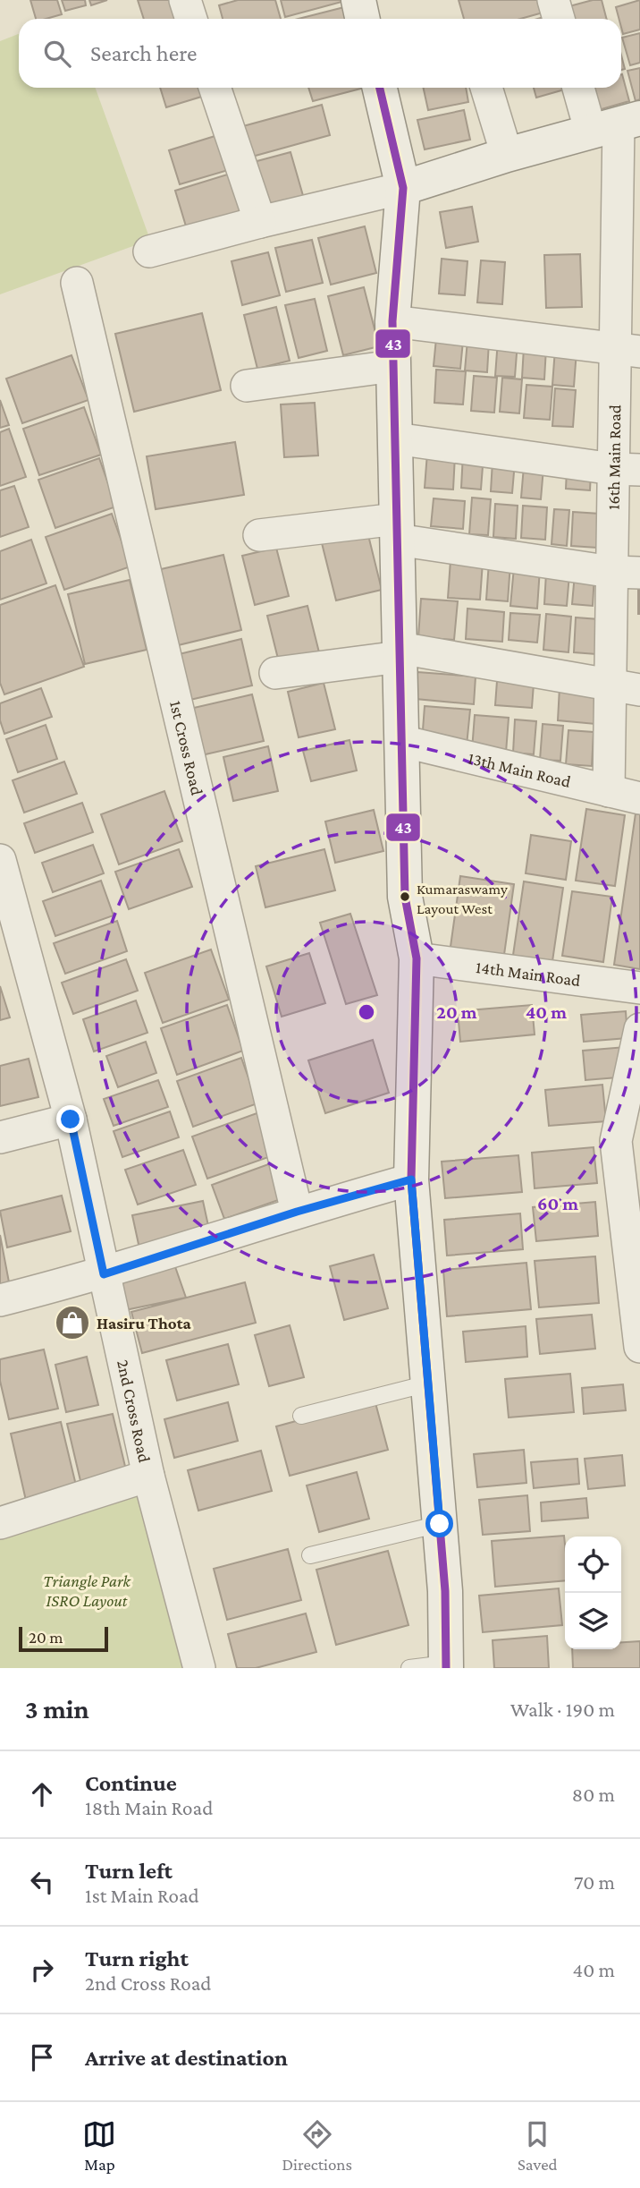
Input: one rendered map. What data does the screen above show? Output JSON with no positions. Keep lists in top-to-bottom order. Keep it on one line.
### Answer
{"streets":{"street":["16th Main Road","1st Cross Road","13th Main Road","14th Main Road","2nd Cross Road"]},"crossings":[["16th Main Road","13th Main Road"]],"parks":["Triangle Park ISRO Layout"],"places":{"other":["Kumaraswamy Layout West"],"shop":["Hasiru Thota"]},"lines":["transit line 43"],"scale_bar":"20 m","page":{"search":"Search here","scale":"20 m","heading":["3 min","Walk · 190 m"],"list":[["Continue","18th Main Road","80 m"],["Turn left","1st Main Road","70 m"],["Turn right","2nd Cross Road","40 m"],"Arrive at destination"],"nav":["Map","Directions","Saved"]},"rings":["20 m","40 m","60 m"]}
